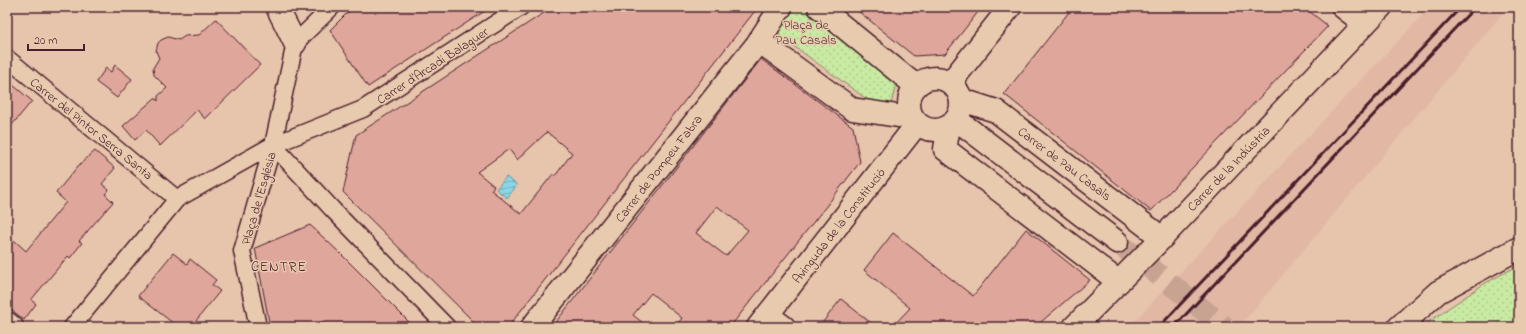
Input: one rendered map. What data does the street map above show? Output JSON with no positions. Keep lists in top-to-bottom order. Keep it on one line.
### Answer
{"streets":{"street":["Carrer d'Arcadi Balaguer","Carrer del Pintor Serra Santa","Carrer de Pau Casals","Carrer de Pompeu Fabra","Carrer de la Indústria","Plaça de l'Església","Avinguda de la Constitució"]},"crossings":[["Carrer d'Arcadi Balaguer","Plaça de l'Església"],["Carrer del Pintor Serra Santa","Plaça de l'Església"],["Carrer de Pau Casals","Carrer de la Indústria"],["Carrer de Pau Casals","Avinguda de la Constitució"]],"districts":["CENTRE"],"parks":["Plaça de Pau Casals"],"scale_bar":"20 m"}
